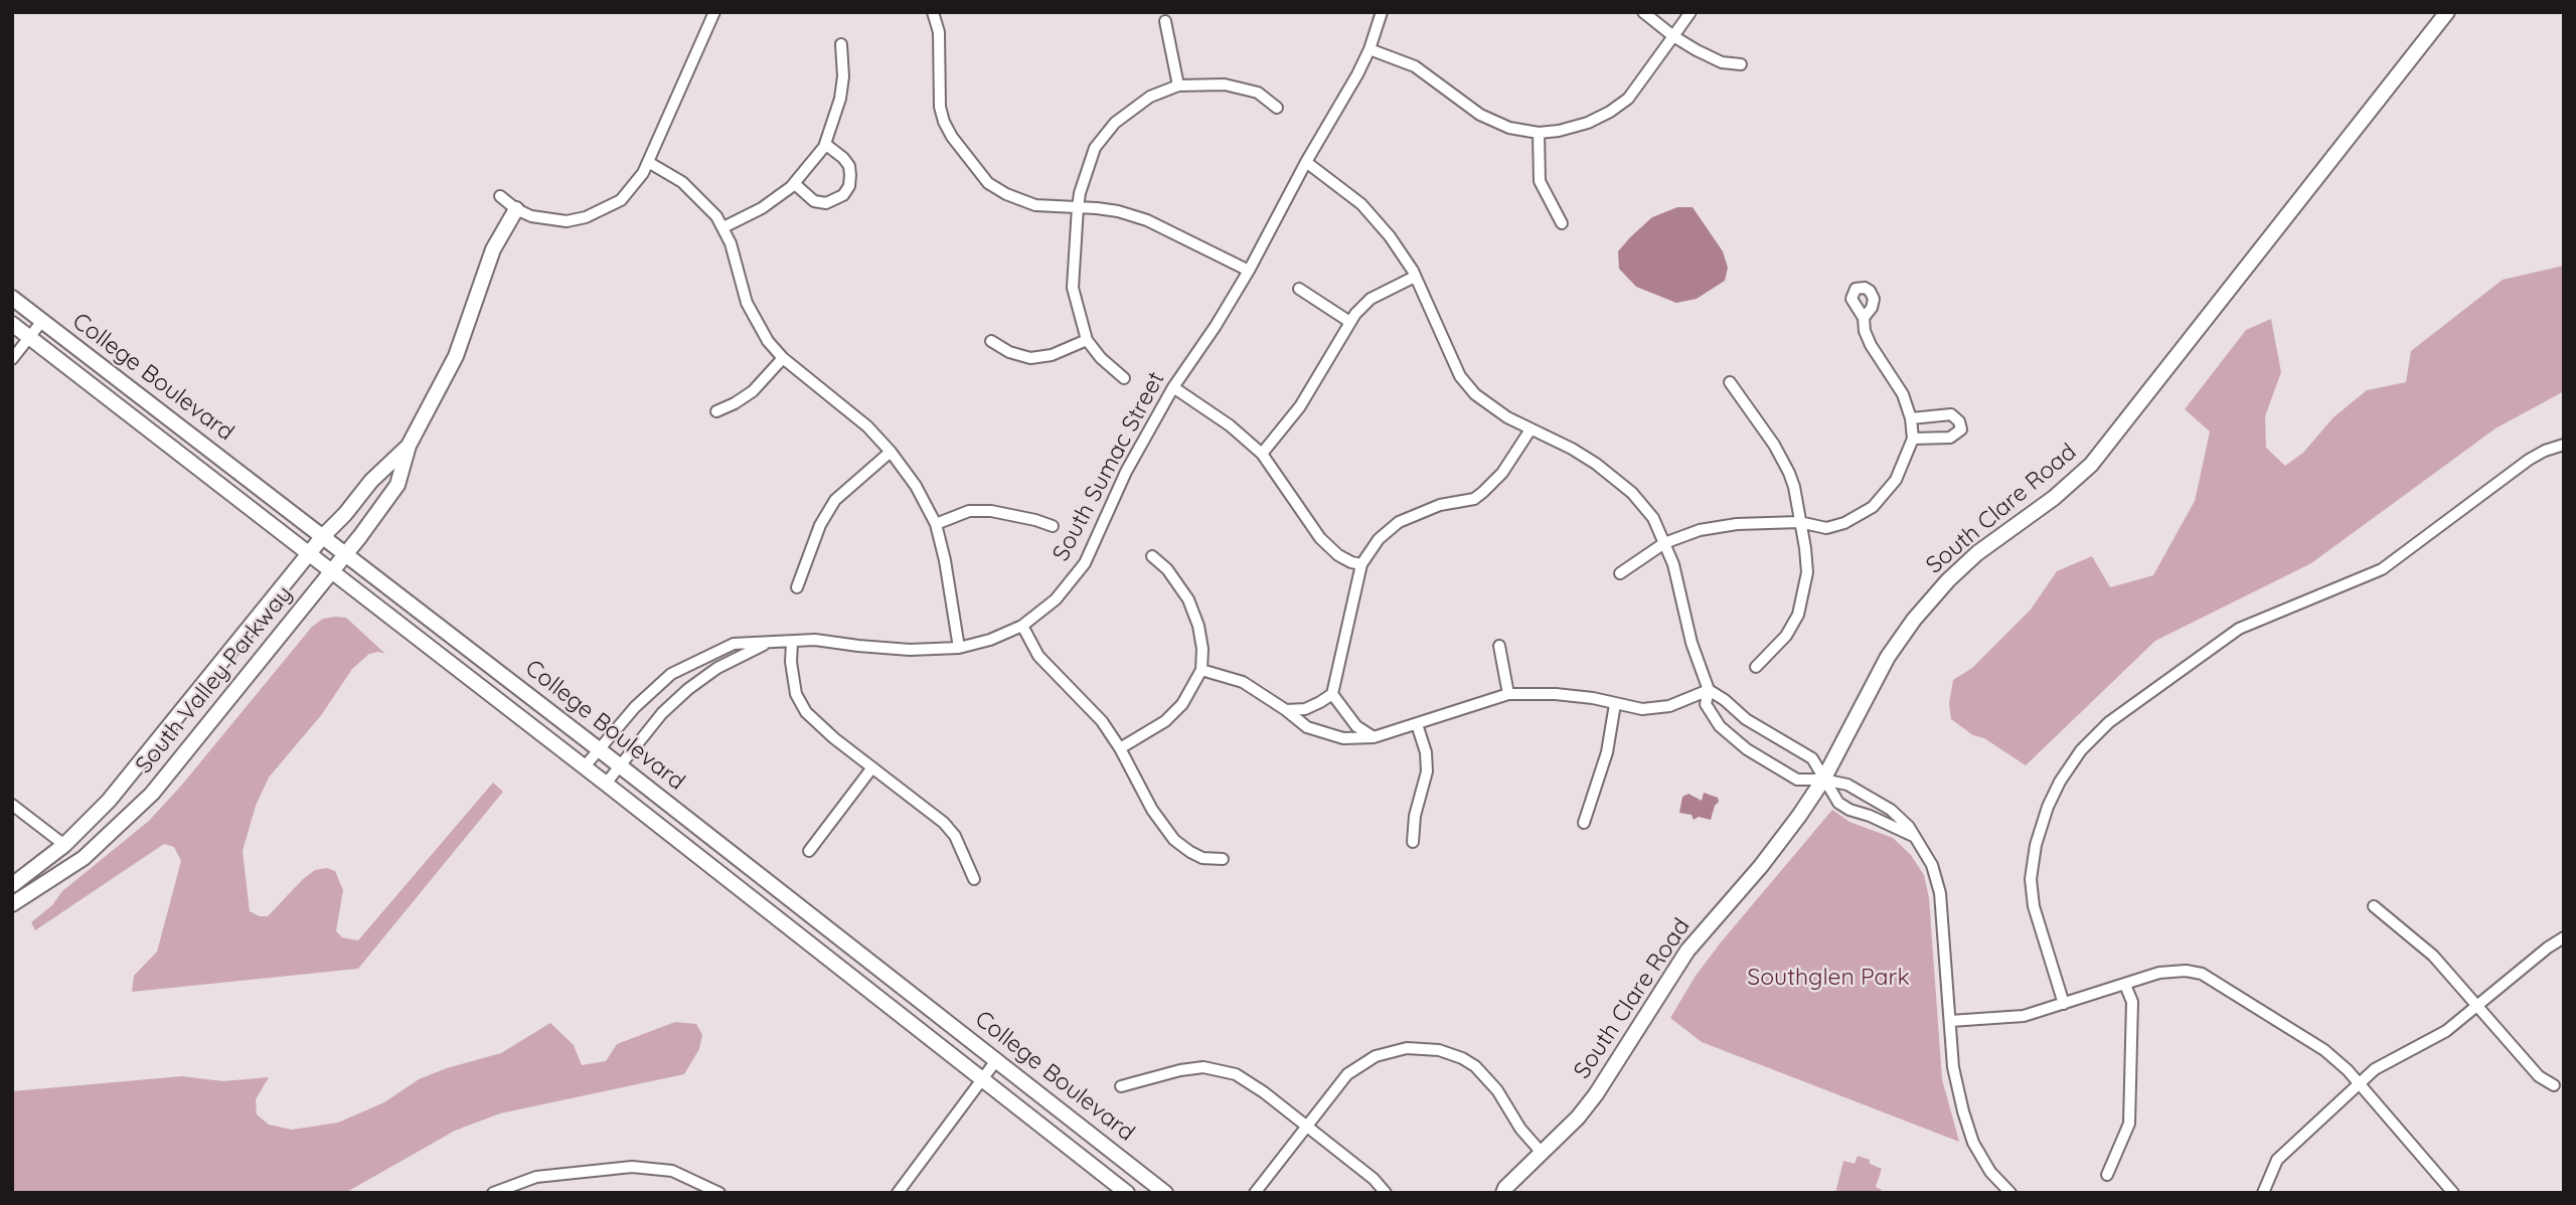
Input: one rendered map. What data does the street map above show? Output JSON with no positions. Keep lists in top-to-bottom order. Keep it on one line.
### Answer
{"streets":{"street":["College Boulevard","South Sumac Street","South Clare Road","South Valley Parkway"]},"crossings":[["College Boulevard","South Sumac Street"],["College Boulevard","South Valley Parkway"]],"parks":["Southglen Park"]}
